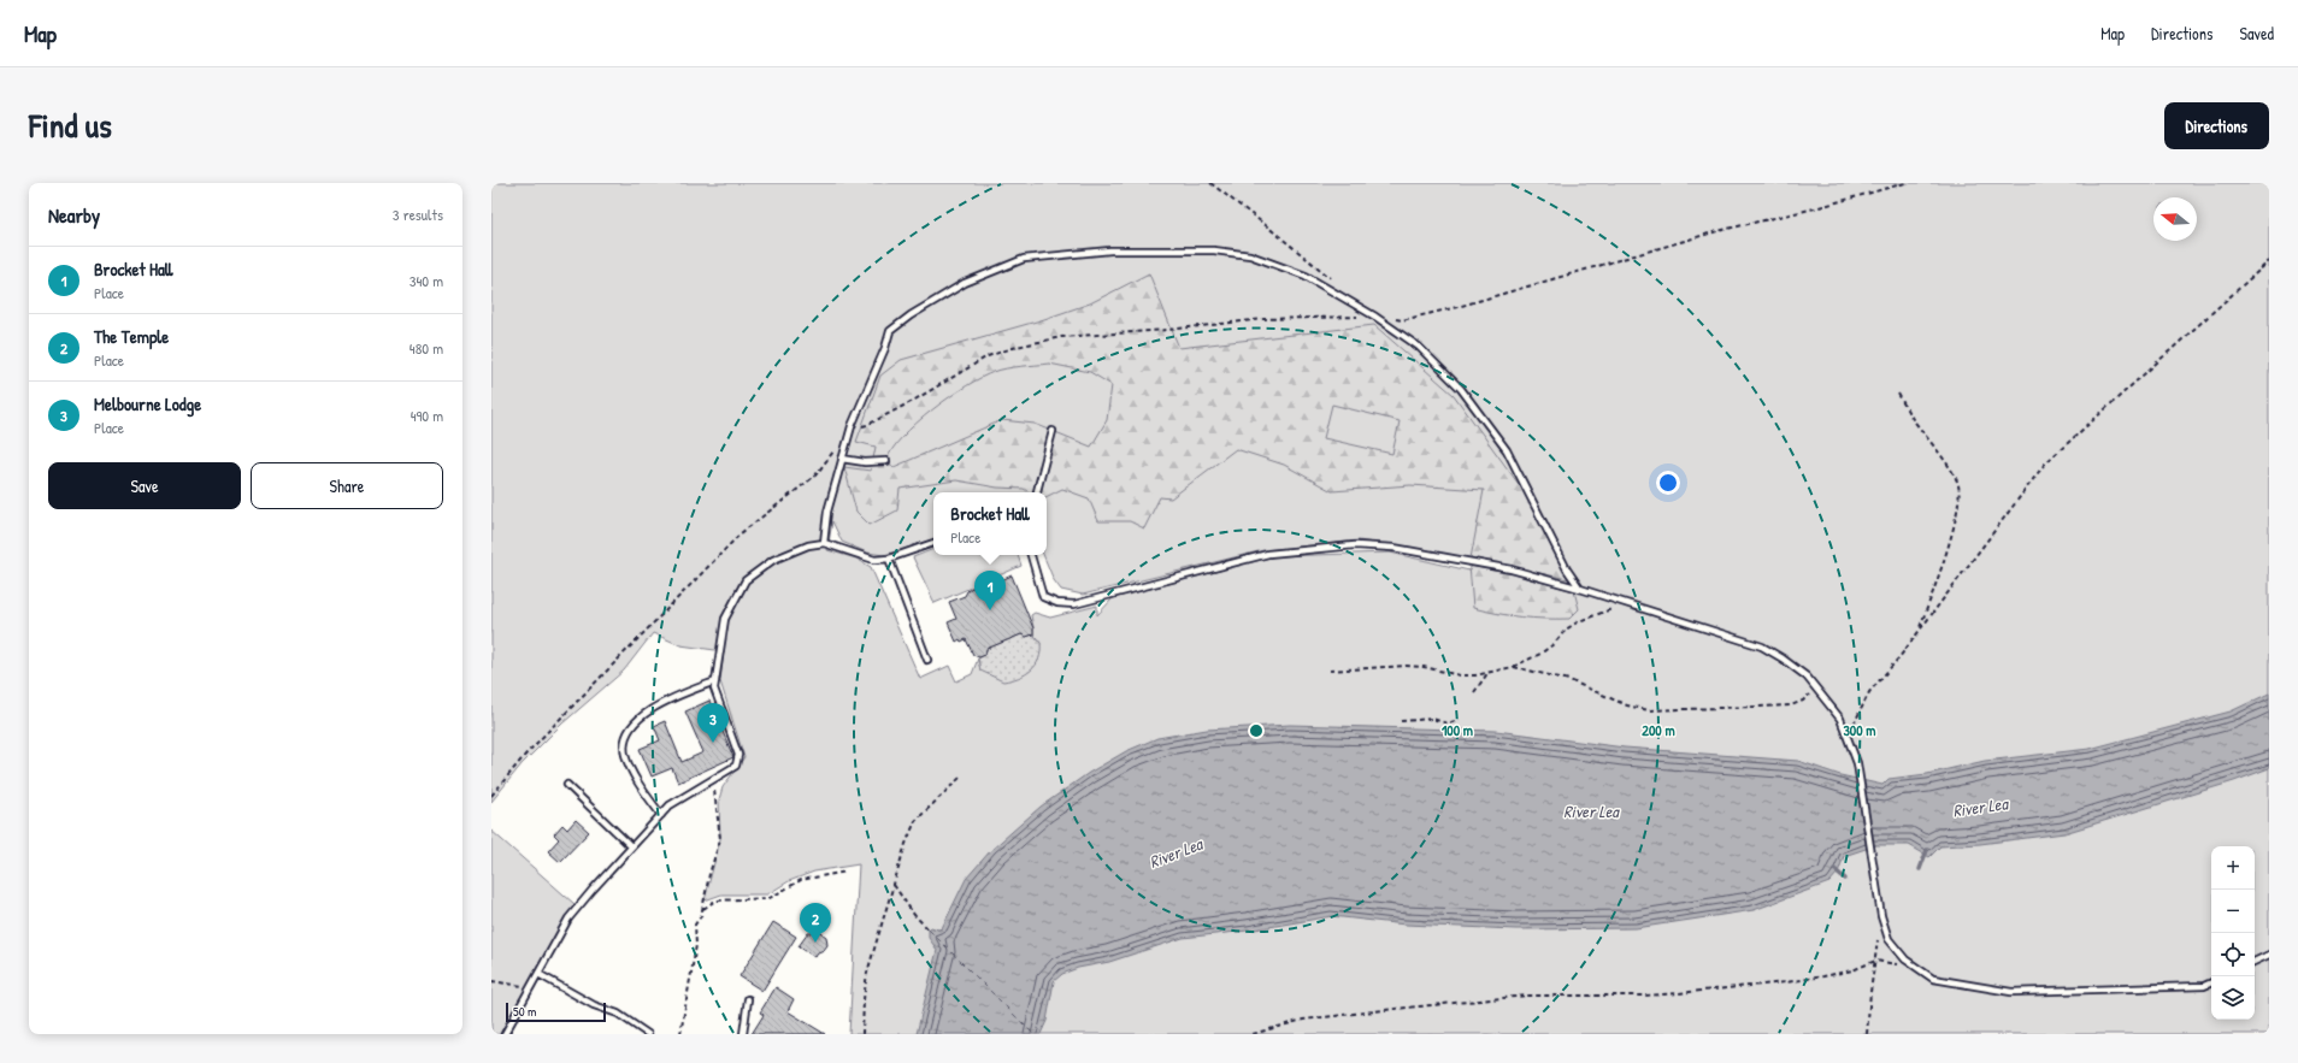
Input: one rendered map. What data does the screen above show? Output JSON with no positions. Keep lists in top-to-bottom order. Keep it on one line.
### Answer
{"water":["River Lea"],"scale_bar":"50 m","north":"left","page":{"header":"Map","nav":["Map","Directions","Saved"],"title":"Find us","buttons":["Directions",["Save","Share"]],"heading":["Nearby","3 results"],"list":[{"mark":"1","name":"Brocket Hall","note":"Place","value":"340 m"},{"mark":"2","name":"The Temple","note":"Place","value":"480 m"},{"mark":"3","name":"Melbourne Lodge","note":"Place","value":"490 m"}],"popup":["Brocket Hall","Place"],"pins":["1","3","2"],"map_buttons":["+","−"],"scale":"50 m"},"rings":["100 m","200 m","300 m"]}
